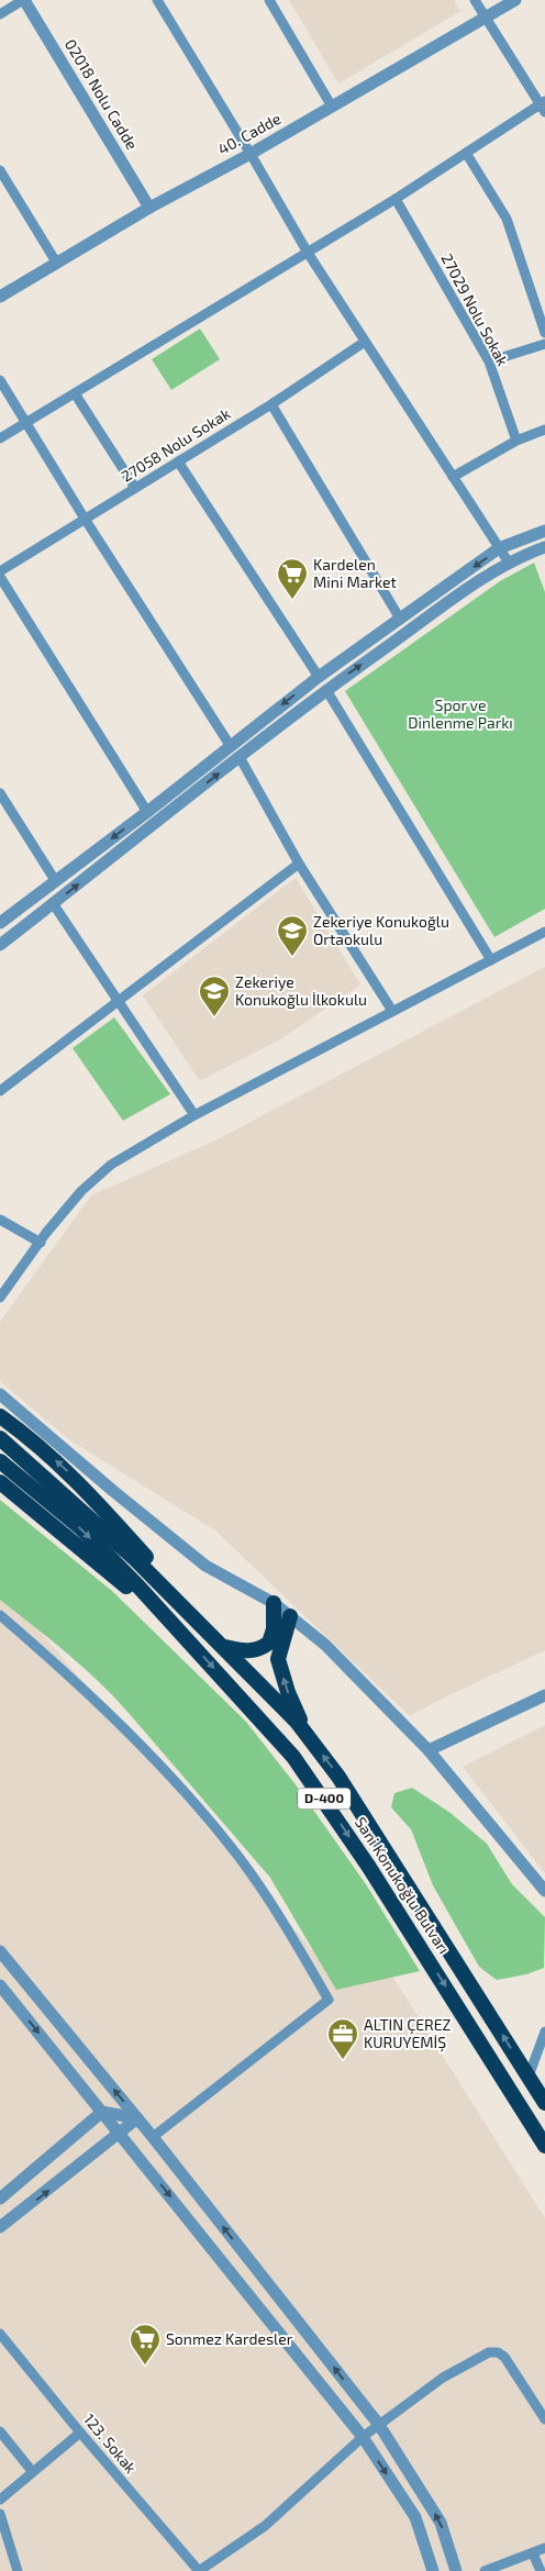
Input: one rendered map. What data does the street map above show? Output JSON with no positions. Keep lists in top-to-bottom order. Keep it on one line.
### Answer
{"streets":{"highway":["D-400","Sani Konukoğlu Bulvarı"],"street":["02018 Nolu Cadde","40. Cadde","27029 Nolu Sokak","27058 Nolu Sokak","123. Sokak"]},"crossings":[["02018 Nolu Cadde","40. Cadde"]],"parks":["Spor ve Dinlenme Parkı"],"places":{"supermarket":["Kardelen Mini Market","Sonmez Kardesler"],"school or university":["Zekeriye Konukoğlu Ortaokulu","Zekeriye Konukoğlu İlkokulu"],"office":["ALTIN ÇEREZ KURUYEMİŞ"]}}
